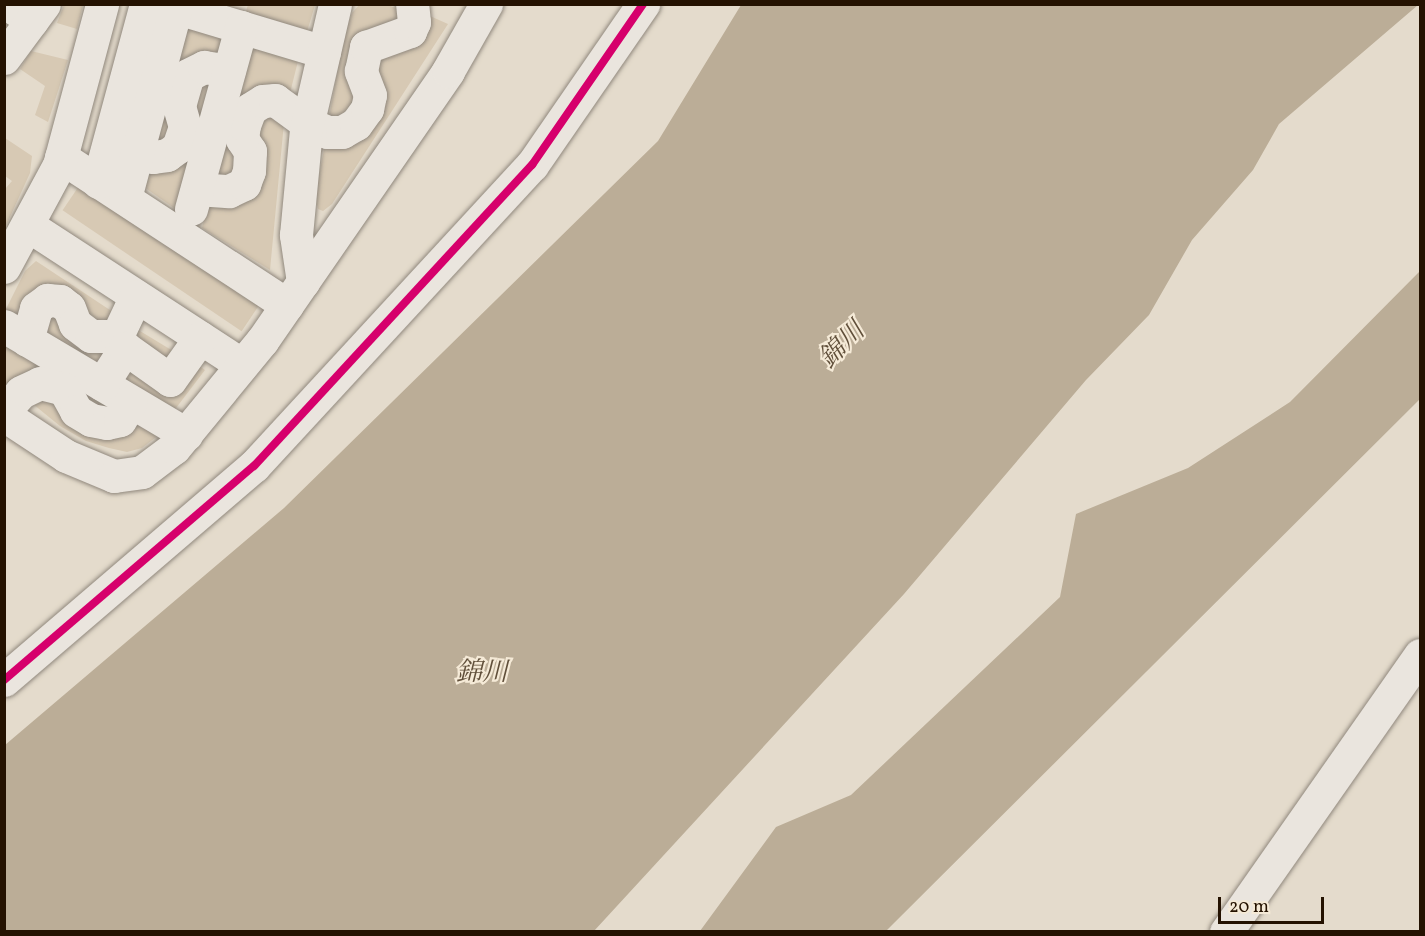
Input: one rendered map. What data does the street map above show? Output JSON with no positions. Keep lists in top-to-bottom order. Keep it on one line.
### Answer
{"water":["錦川"],"scale_bar":"20 m"}
